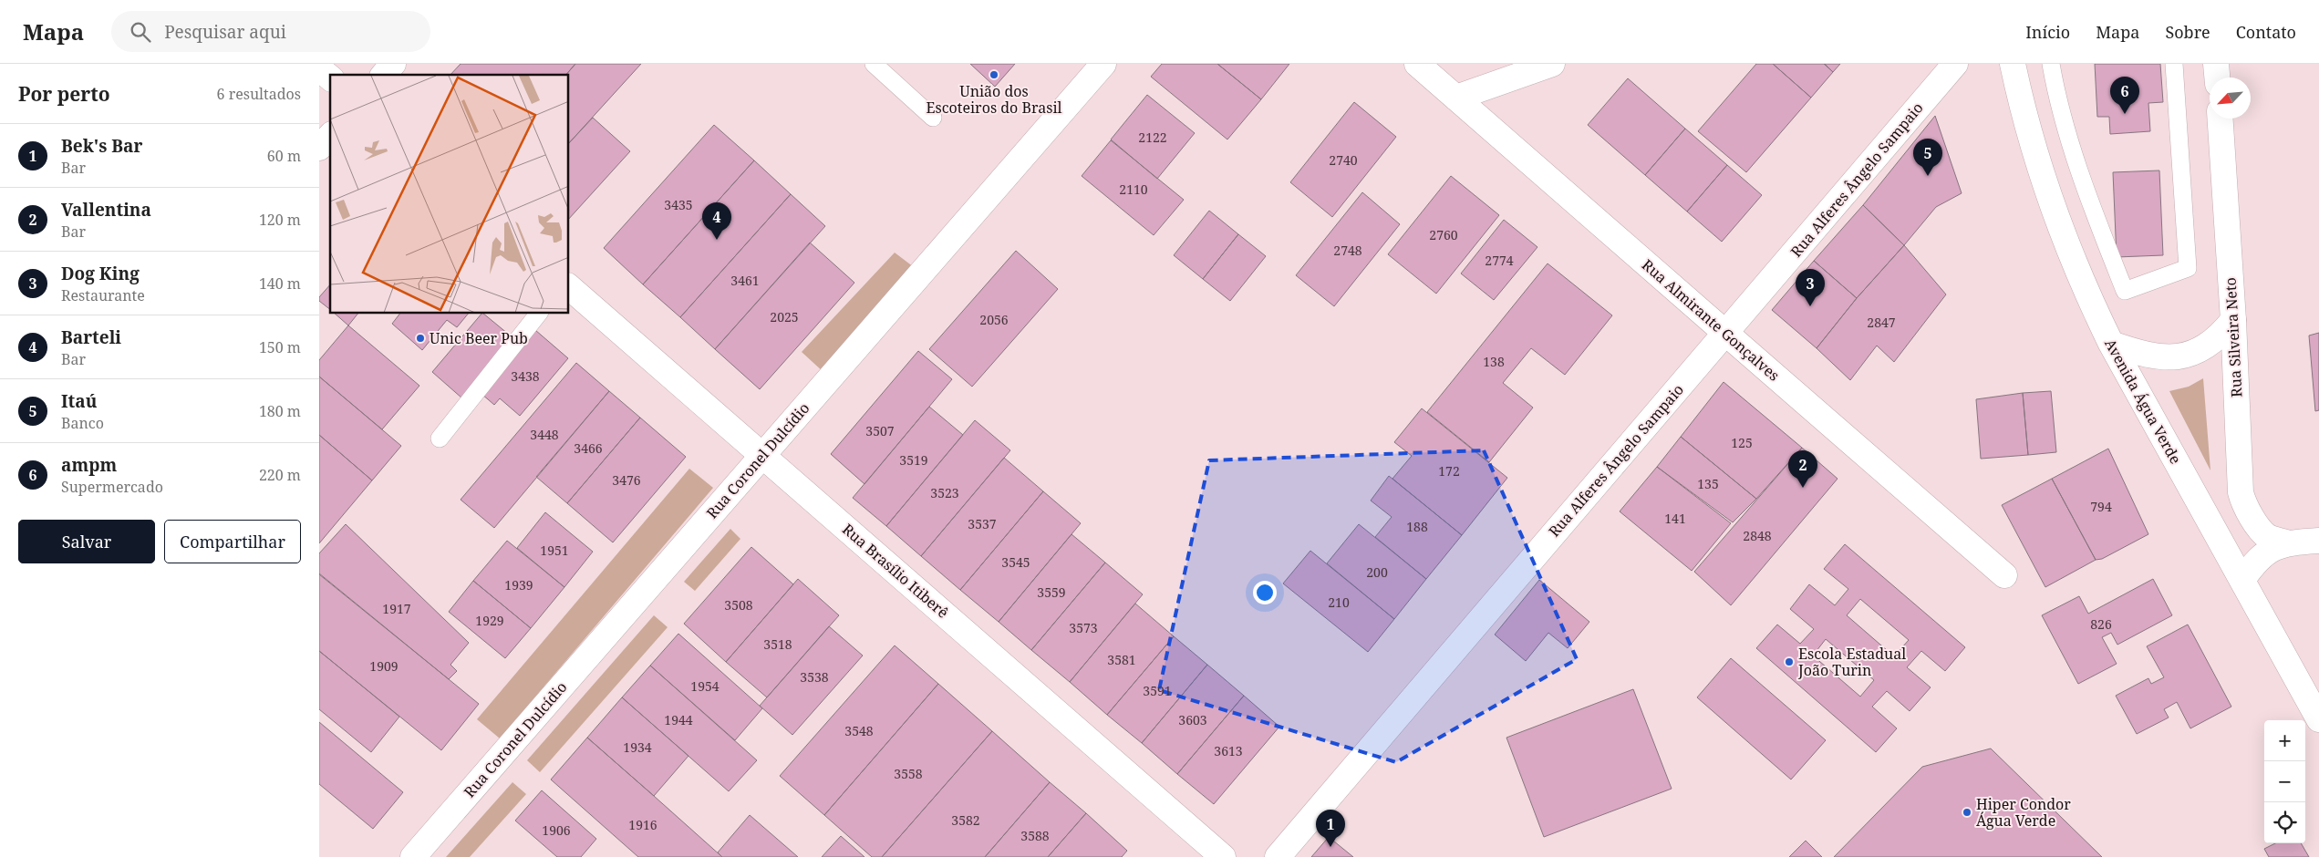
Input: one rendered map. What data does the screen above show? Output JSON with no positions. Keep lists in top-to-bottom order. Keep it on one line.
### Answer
{"streets":{"main road":["Rua Alferes Ângelo Sampaio","Rua Almirante Gonçalves","Rua Silveira Neto","Avenida Água Verde","Rua Coronel Dulcídio","Rua Brasílio Itiberê"]},"crossings":[["Rua Alferes Ângelo Sampaio","Rua Almirante Gonçalves"],["Rua Coronel Dulcídio","Rua Brasílio Itiberê"]],"places":["União dos Escoteiros do Brasil","Unic Beer Pub","Escola Estadual João Turin","Hiper Condor Água Verde"],"house_numbers":["2122","2740","2110","3435","2760","2748","2774","3461","2025","2056","2847","138","3438","3507","3448","125","3466","3519","172","3476","135","3523","794","141","3537","188","2848","1951","3545","200","1939","3559","210","3508","1917","1929","826","3573","3518","3581","1909","3538","1954","3591","1944","3603","3548","1934","3613","3558","3582","1916","1906","3588"],"north":"bottom left","page":{"header":"Mapa","search":"Pesquisar aqui","nav":["Início","Mapa","Sobre","Contato"],"heading":["Por perto","6 resultados"],"pins":["6","5","4","3","2","1"],"list":[{"mark":"1","name":"Bek's Bar","note":"Bar","value":"60 m"},{"mark":"2","name":"Vallentina","note":"Bar","value":"120 m"},{"mark":"3","name":"Dog King","note":"Restaurante","value":"140 m"},{"mark":"4","name":"Barteli","note":"Bar","value":"150 m"},{"mark":"5","name":"Itaú","note":"Banco","value":"180 m"},{"mark":"6","name":"ampm","note":"Supermercado","value":"220 m"}],"buttons":["Salvar","Compartilhar"],"map_buttons":["+","−"]}}
